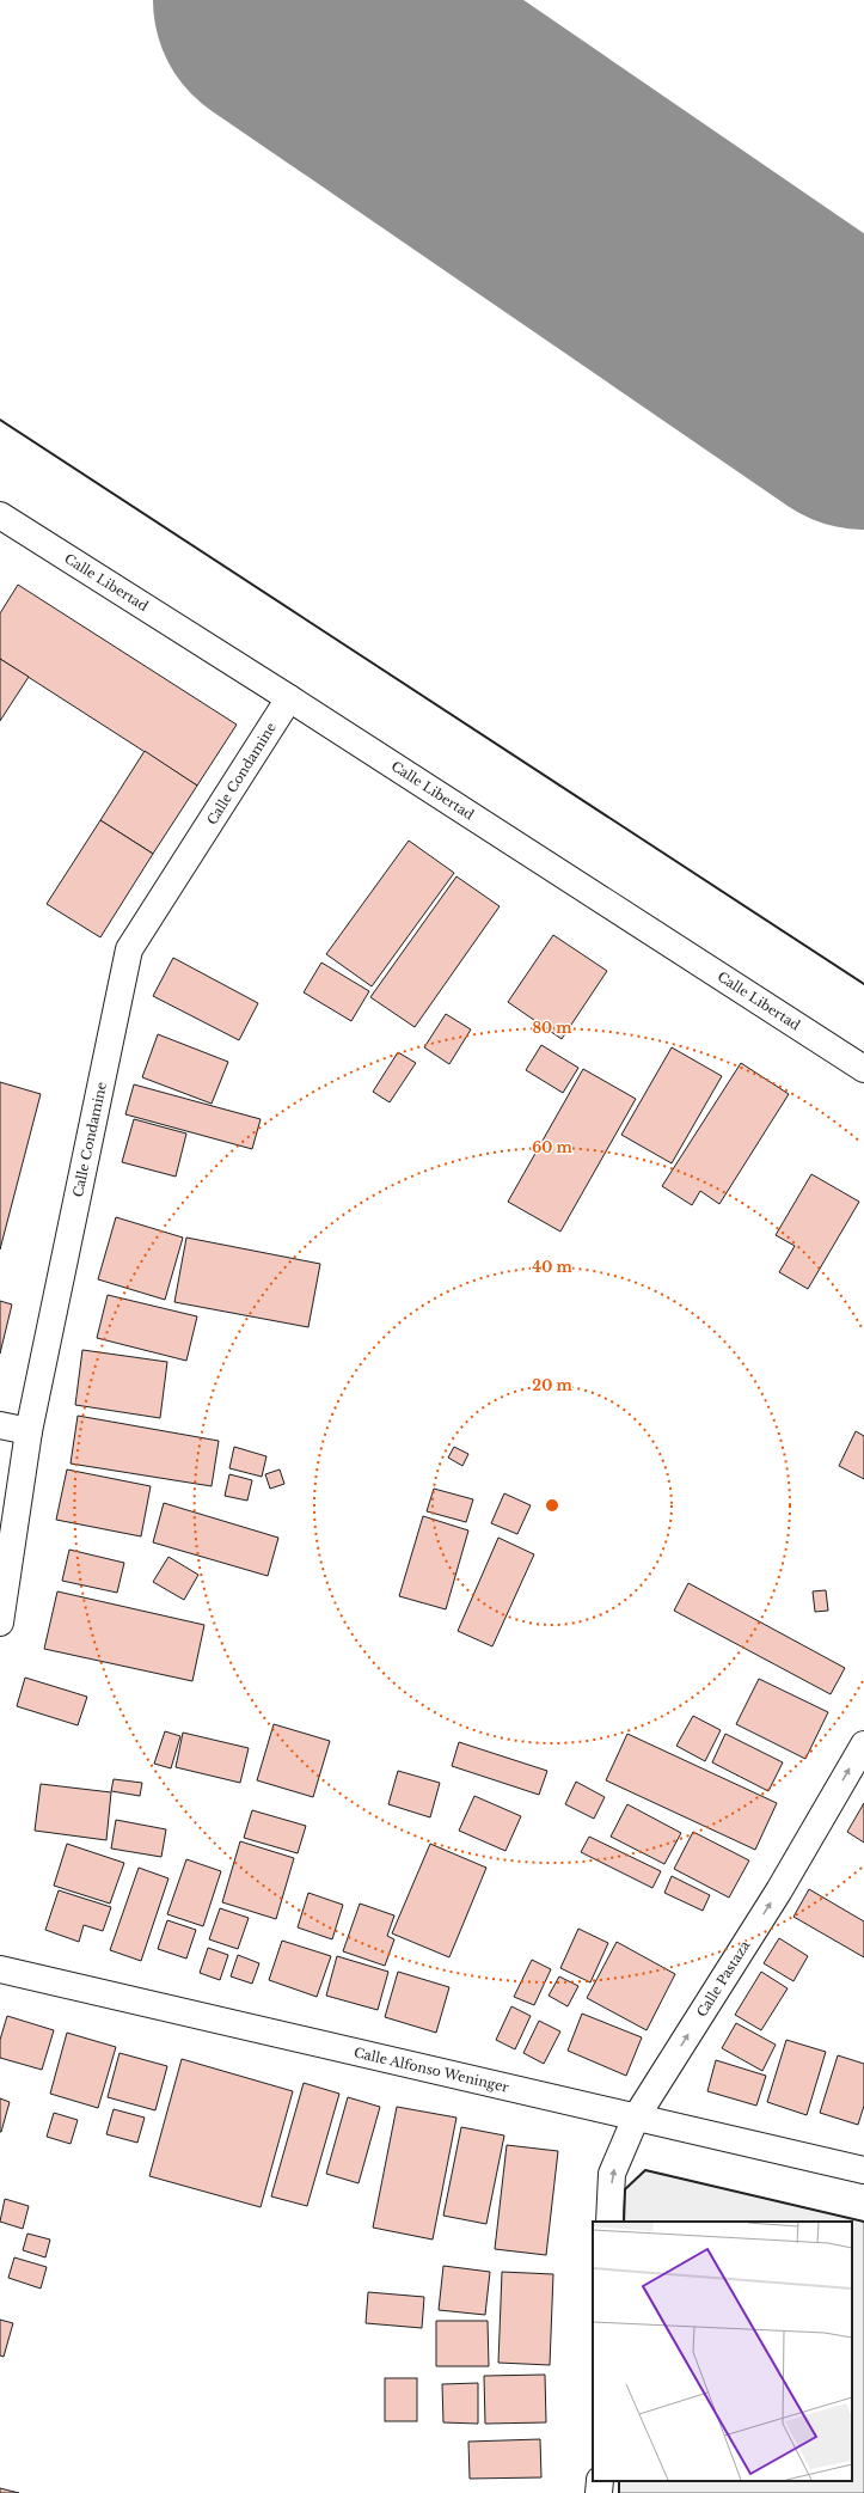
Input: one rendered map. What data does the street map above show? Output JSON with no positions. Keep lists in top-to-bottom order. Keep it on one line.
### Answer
{"streets":{"street":["Calle Libertad","Calle Condamine","Calle Pastaza","Calle Alfonso Weninger"]},"crossings":[["Calle Libertad","Calle Condamine"],["Calle Pastaza","Calle Alfonso Weninger"]],"one_way":["Calle Pastaza"],"rings":["80 m","60 m","40 m","20 m"]}
